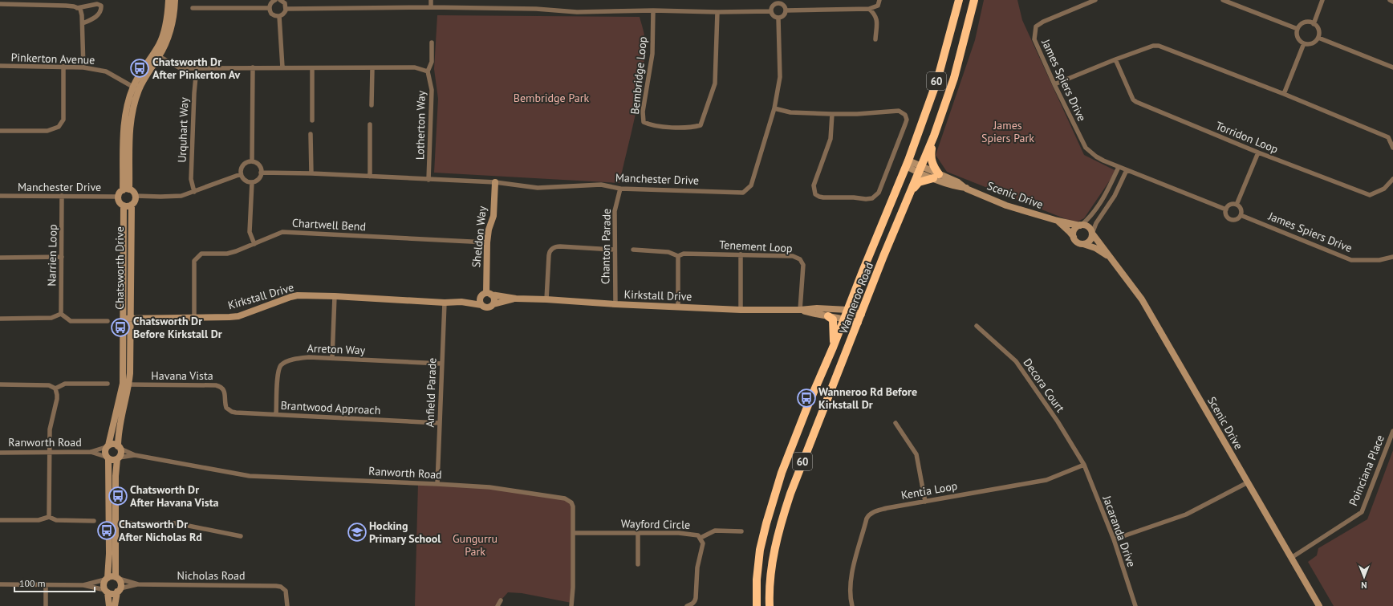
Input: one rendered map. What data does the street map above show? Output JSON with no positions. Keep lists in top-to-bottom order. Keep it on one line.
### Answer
{"streets":{"highway":["60","Wanneroo Road"],"street":["Pinkerton Avenue","Bembridge Loop","James Spiers Drive","Lotherton Way","Urquhart Way","Torridon Loop","Manchester Drive","Scenic Drive","Chartwell Bend","Sheldon Way","Chanton Parade","Tenement Loop","Narrien Loop","Chatsworth Drive","Kirkstall Drive","Arreton Way","Havana Vista","Decora Court","Anfield Parade","Brantwood Approach","Ranworth Road","Poinciana Place","Kentia Loop","Wayford Circle","Jacaranda Drive","Nicholas Road"]},"crossings":[["Lotherton Way","Manchester Drive"],["Manchester Drive","Sheldon Way"],["Manchester Drive","Chanton Parade"],["Manchester Drive","Narrien Loop"],["Manchester Drive","Chatsworth Drive"],["Scenic Drive","Wanneroo Road"],["Scenic Drive","Poinciana Place"],["Chartwell Bend","Sheldon Way"],["Chartwell Bend","Kirkstall Drive"],["Sheldon Way","Kirkstall Drive"],["Chanton Parade","Kirkstall Drive"],["Tenement Loop","Kirkstall Drive"],["Chatsworth Drive","Kirkstall Drive"],["Chatsworth Drive","Havana Vista"],["Chatsworth Drive","Ranworth Road"],["Kirkstall Drive","Wanneroo Road"],["Kirkstall Drive","Anfield Parade"],["Arreton Way","Anfield Parade"],["Arreton Way","Brantwood Approach"],["Havana Vista","Brantwood Approach"],["Decora Court","Kentia Loop"],["Decora Court","Jacaranda Drive"],["Anfield Parade","Brantwood Approach"],["Anfield Parade","Ranworth Road"],["Ranworth Road","Wayford Circle"],["Kentia Loop","Jacaranda Drive"]],"parks":["Bembridge Park","James Spiers Park","Gungurru Park"],"places":{"bus stop":["Chatsworth Dr After Pinkerton Av","Chatsworth Dr Before Kirkstall Dr","Wanneroo Rd Before Kirkstall Dr","Chatsworth Dr After Havana Vista","Chatsworth Dr After Nicholas Rd"],"school or university":["Hocking Primary School"]},"scale_bar":"100 m","north":"bottom"}
